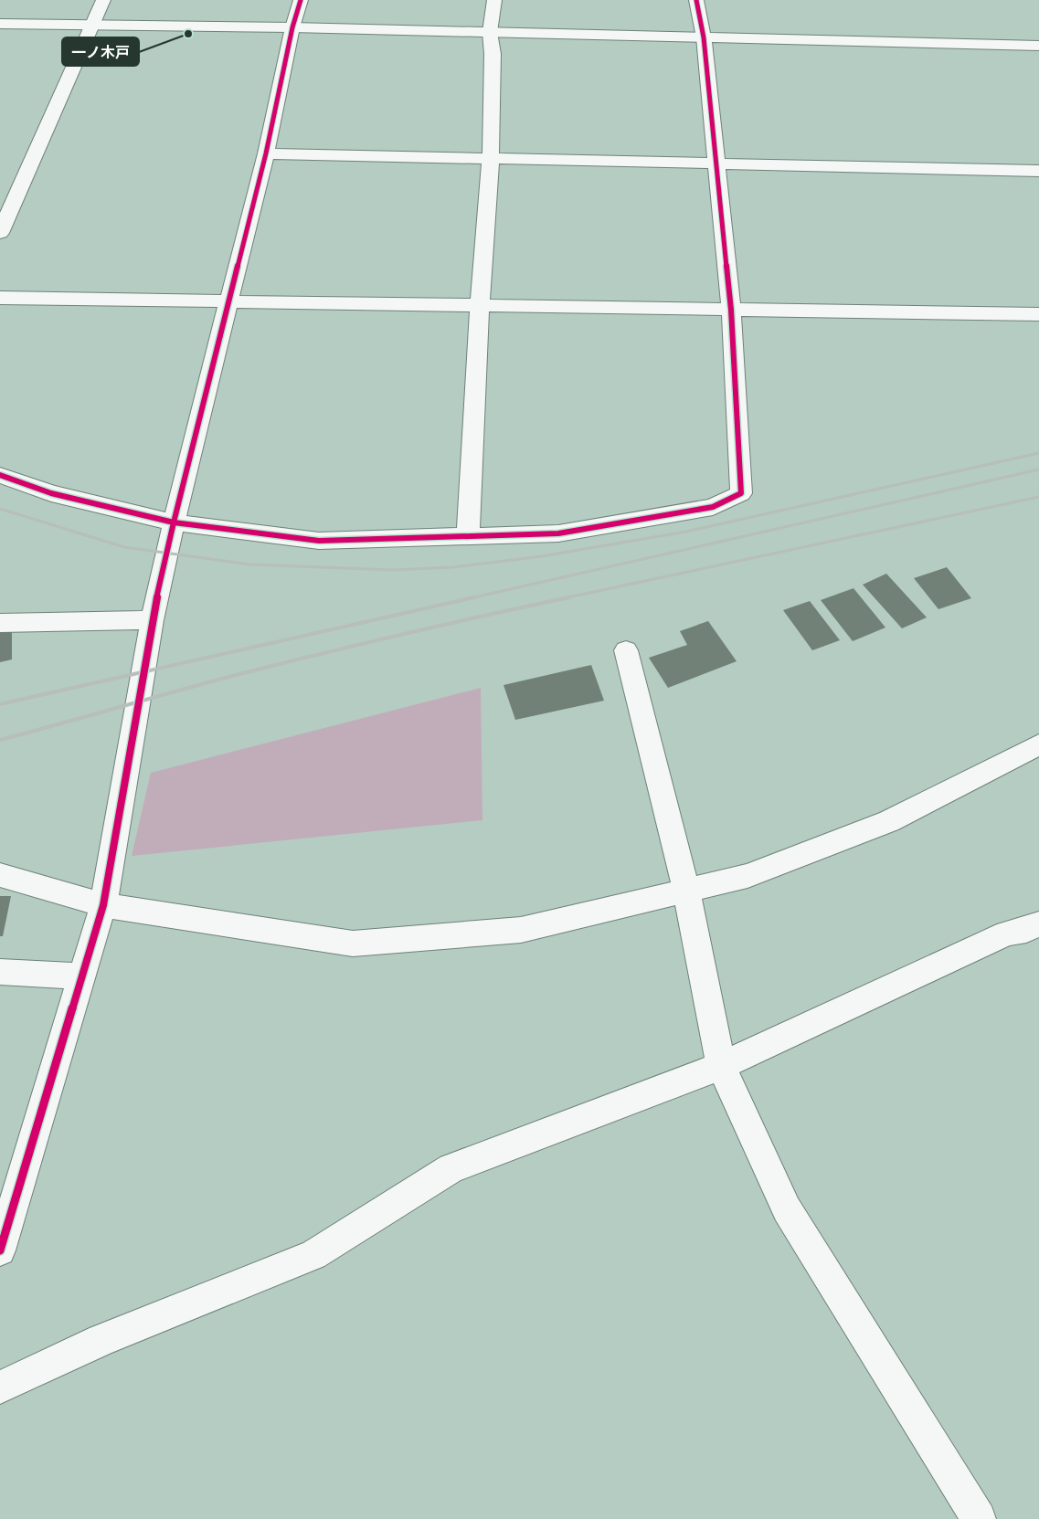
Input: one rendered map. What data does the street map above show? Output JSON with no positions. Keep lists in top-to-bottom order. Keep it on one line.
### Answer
{"places":["一ノ木戸"]}
